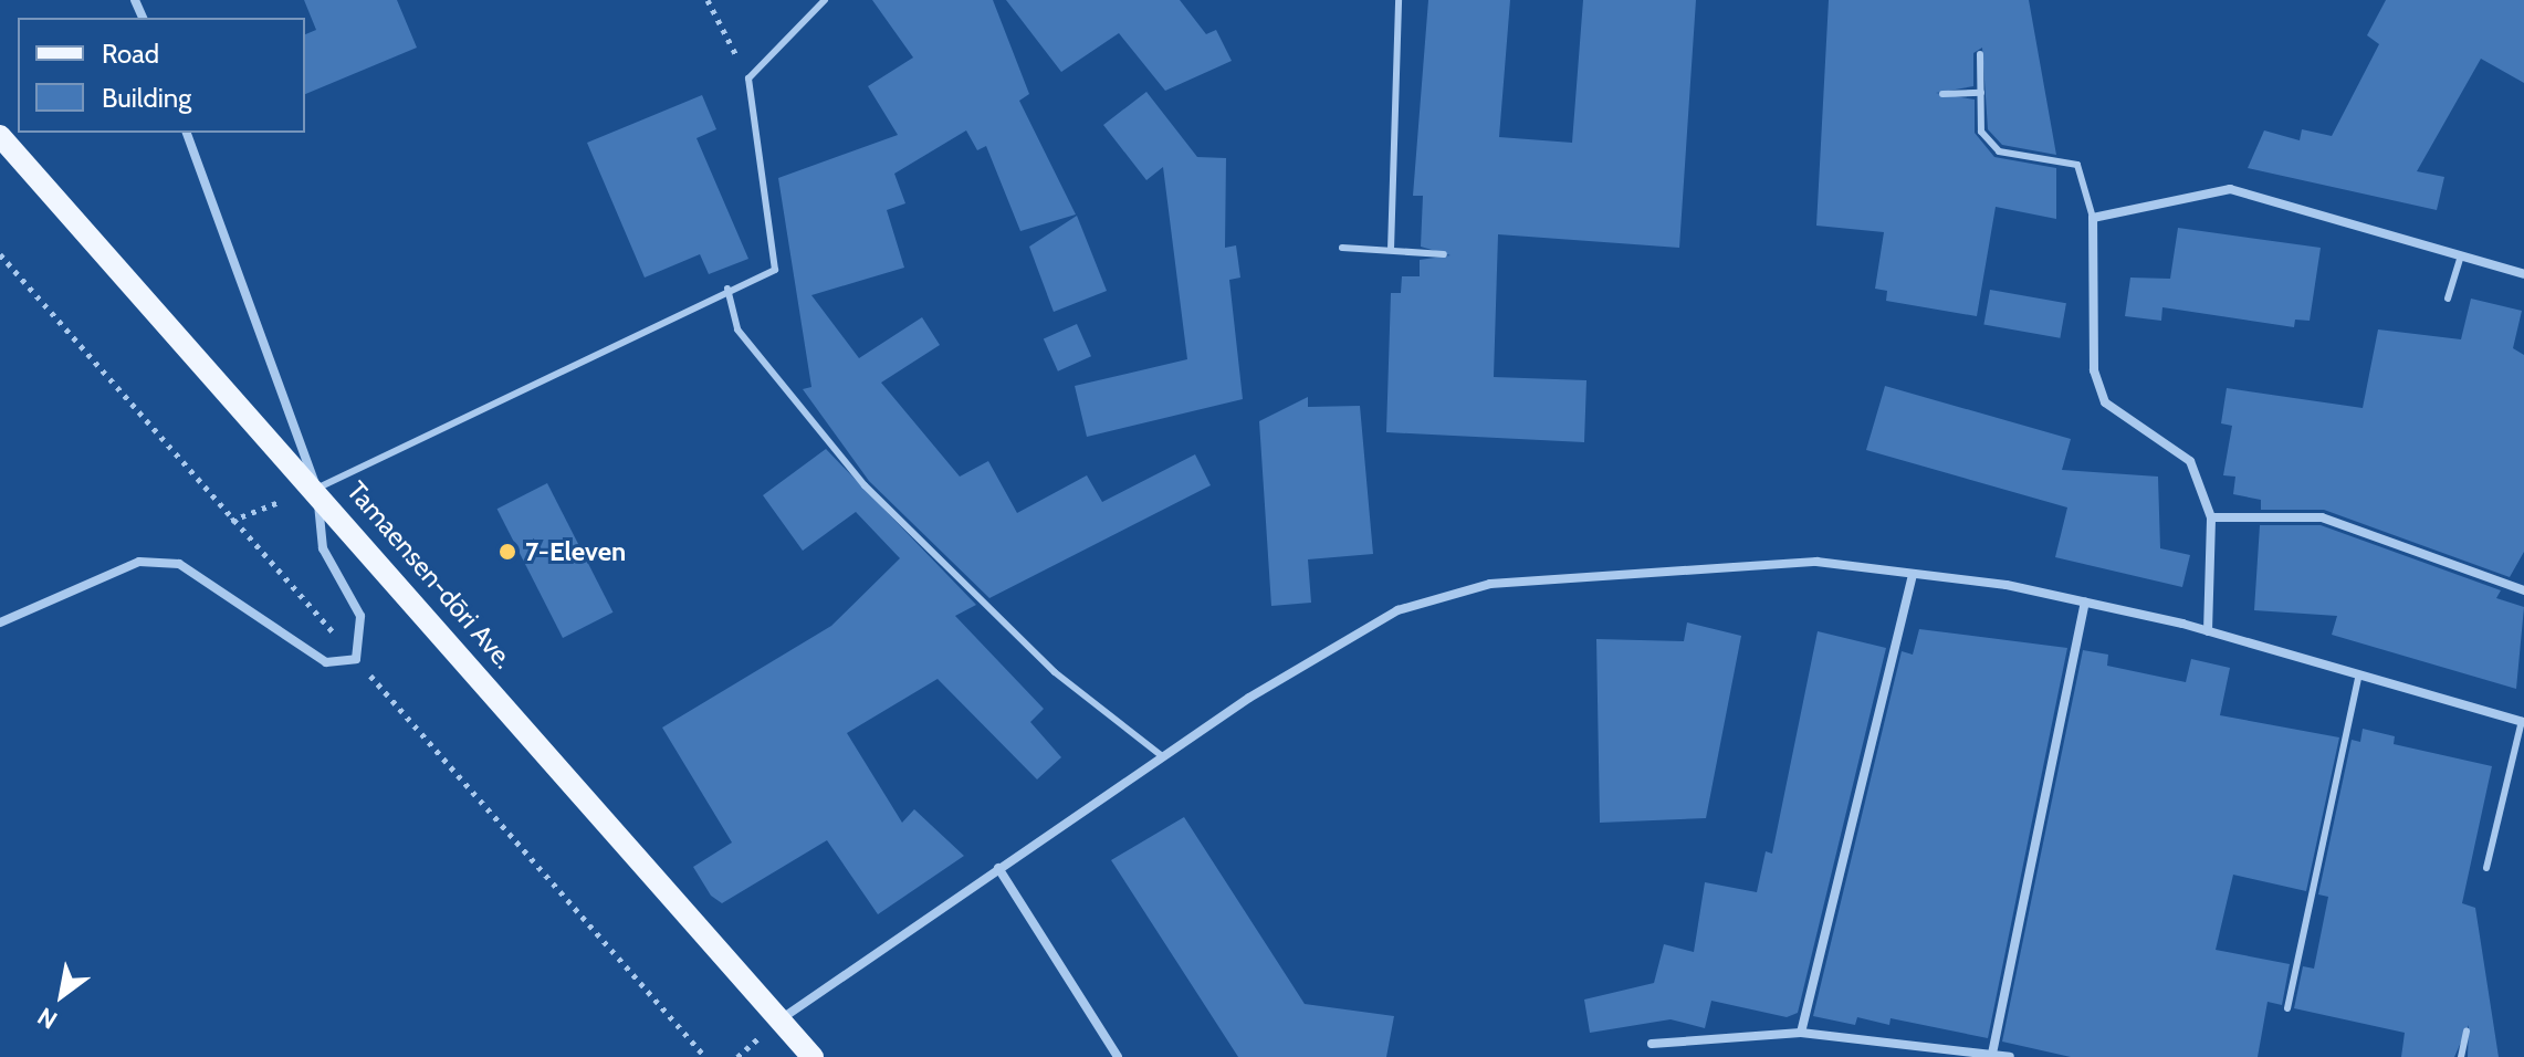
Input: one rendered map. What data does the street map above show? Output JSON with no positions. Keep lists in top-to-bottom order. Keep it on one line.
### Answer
{"streets":{"main road":["Tamaensen-dōri Ave."]},"places":["7-Eleven"],"legend":["Road","Building"],"north":"bottom left"}
